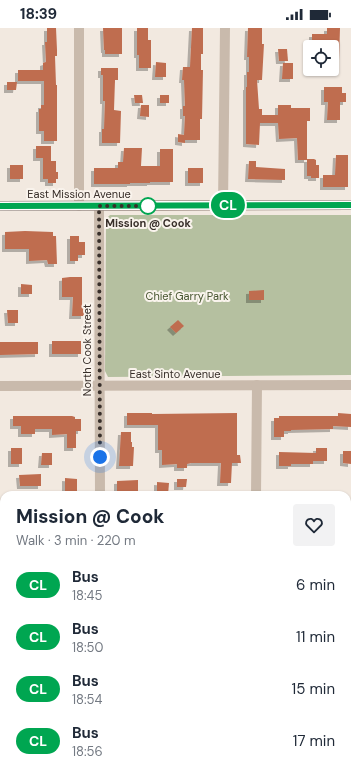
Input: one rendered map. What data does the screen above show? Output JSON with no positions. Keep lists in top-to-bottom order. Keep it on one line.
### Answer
{"streets":{"main road":["East Mission Avenue"],"street":["North Cook Street","East Sinto Avenue"]},"crossings":[["East Mission Avenue","North Cook Street"],["North Cook Street","East Sinto Avenue"]],"parks":["Chief Garry Park"],"places":["Mission @ Cook"],"lines":["bus line CL"],"page":{"status":"18:39","on_map":"CL","heading":["Mission @ Cook","Walk · 3 min · 220 m"],"list":[{"mark":"CL","name":"Bus","note":"18:45","value":"6 min"},{"mark":"CL","name":"Bus","note":"18:50","value":"11 min"},{"mark":"CL","name":"Bus","note":"18:54","value":"15 min"},{"mark":"CL","name":"Bus","note":"18:56","value":"17 min"}]}}
